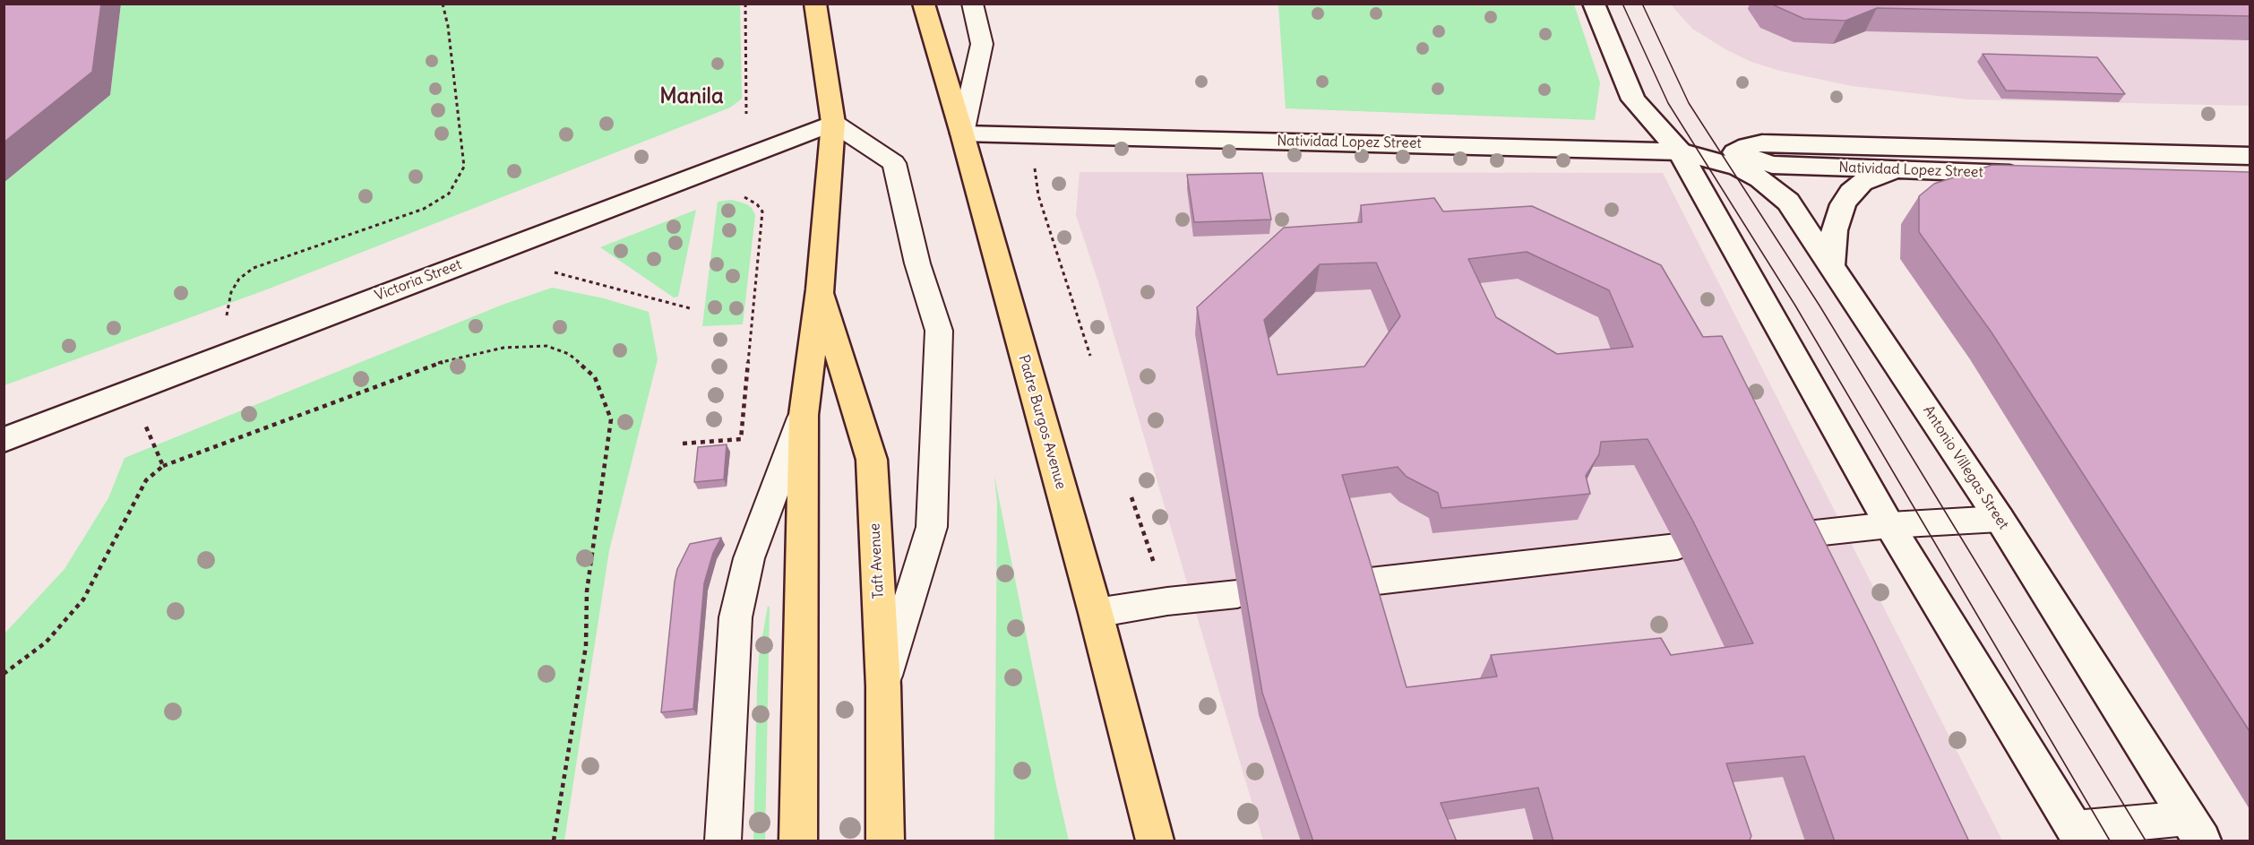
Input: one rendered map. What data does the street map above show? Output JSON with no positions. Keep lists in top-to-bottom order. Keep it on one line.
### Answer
{"streets":{"main road":["Padre Burgos Avenue","Taft Avenue"],"street":["Natividad Lopez Street","Victoria Street","Antonio Villegas Street"]},"crossings":[["Natividad Lopez Street","Padre Burgos Avenue"],["Natividad Lopez Street","Antonio Villegas Street"]],"districts":["Manila"]}
